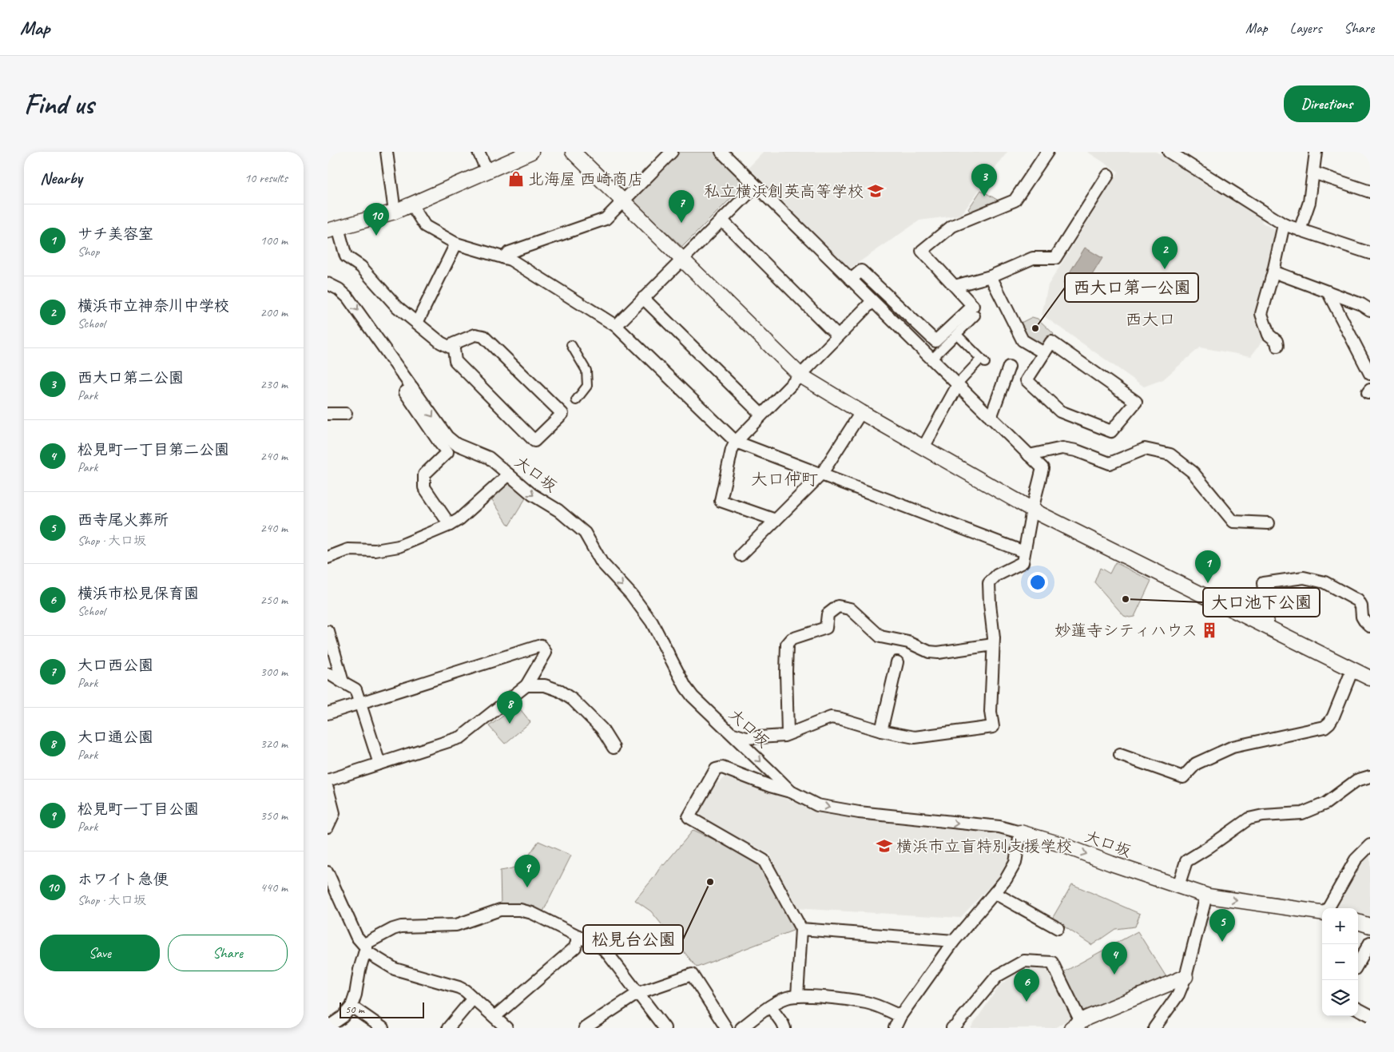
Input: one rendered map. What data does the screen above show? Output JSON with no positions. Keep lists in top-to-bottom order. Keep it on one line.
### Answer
{"streets":{"street":["大口坂"]},"one_way":["大口坂"],"districts":["西大口","大口仲町"],"places":{"shop":["北海屋 西崎商店"],"school or university":["私立横浜創英高等学校","横浜市立盲特別支援学校"],"other":["西大口第一公園","大口池下公園","松見台公園"],"building":["妙蓮寺シティハウス"]},"scale_bar":"50 m","page":{"header":"Map","nav":["Map","Layers","Share"],"buttons":["Directions",["Save","Share"]],"title":"Find us","heading":["Nearby","10 results"],"pins":["3","7","10","2","1","8","9","5","4","6"],"list":[{"mark":"1","name":"サチ美容室","note":"Shop","value":"100 m"},{"mark":"2","name":"横浜市立神奈川中学校","note":"School","value":"200 m"},{"mark":"3","name":"西大口第二公園","note":"Park","value":"230 m"},{"mark":"4","name":"松見町一丁目第二公園","note":"Park","value":"240 m"},{"mark":"5","name":"西寺尾火葬所","note":"Shop · 大口坂","value":"240 m"},{"mark":"6","name":"横浜市松見保育園","note":"School","value":"250 m"},{"mark":"7","name":"大口西公園","note":"Park","value":"300 m"},{"mark":"8","name":"大口通公園","note":"Park","value":"320 m"},{"mark":"9","name":"松見町一丁目公園","note":"Park","value":"350 m"},{"mark":"10","name":"ホワイト急便","note":"Shop · 大口坂","value":"440 m"}],"map_buttons":["+","−"],"scale":"50 m"}}
